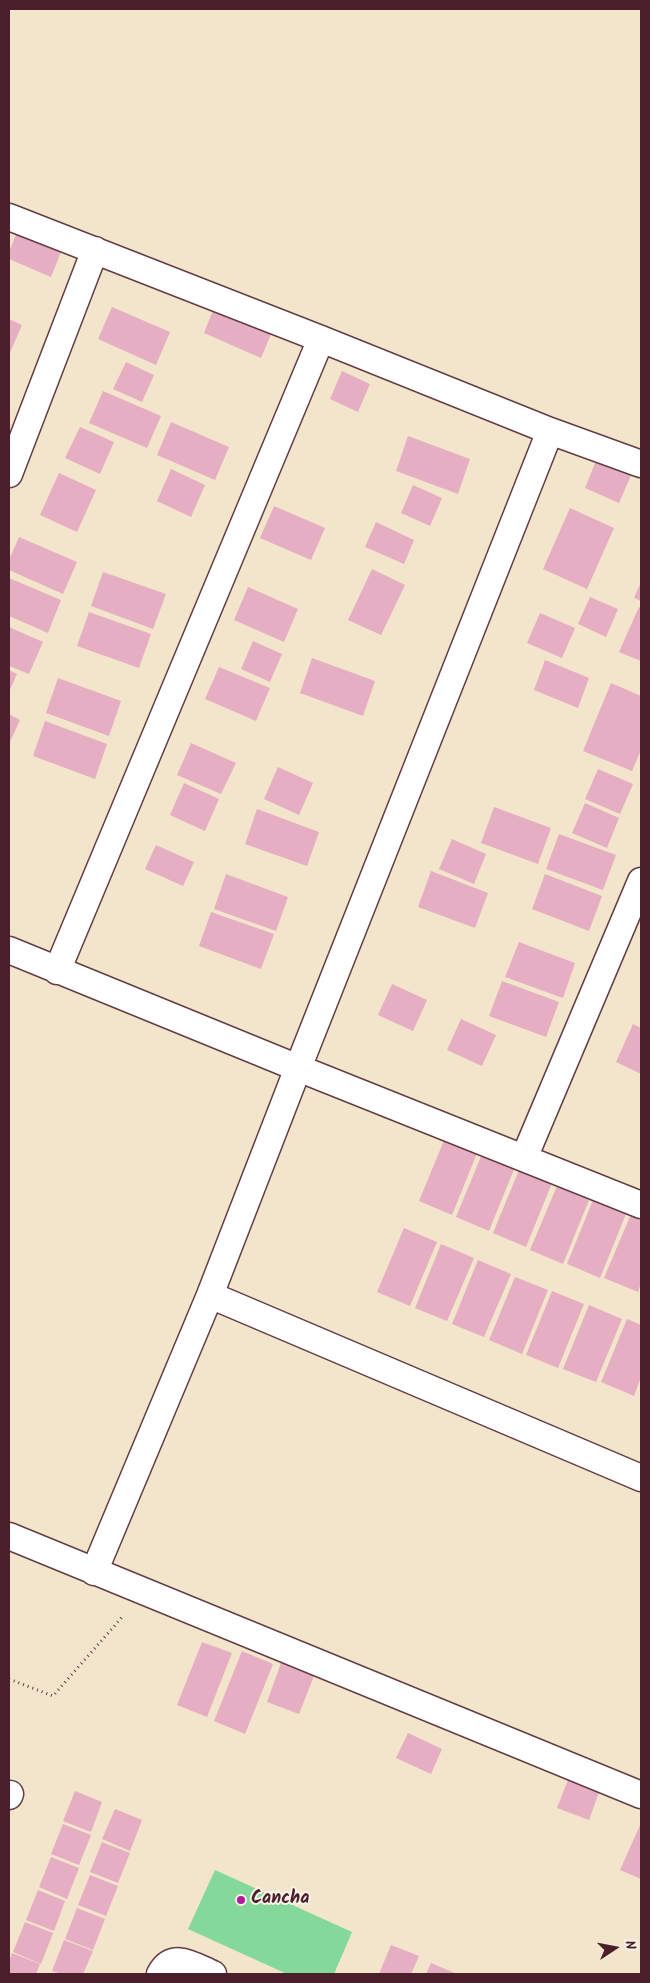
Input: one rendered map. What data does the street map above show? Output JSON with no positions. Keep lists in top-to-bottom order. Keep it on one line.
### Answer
{"places":["Cancha"],"north":"right"}
